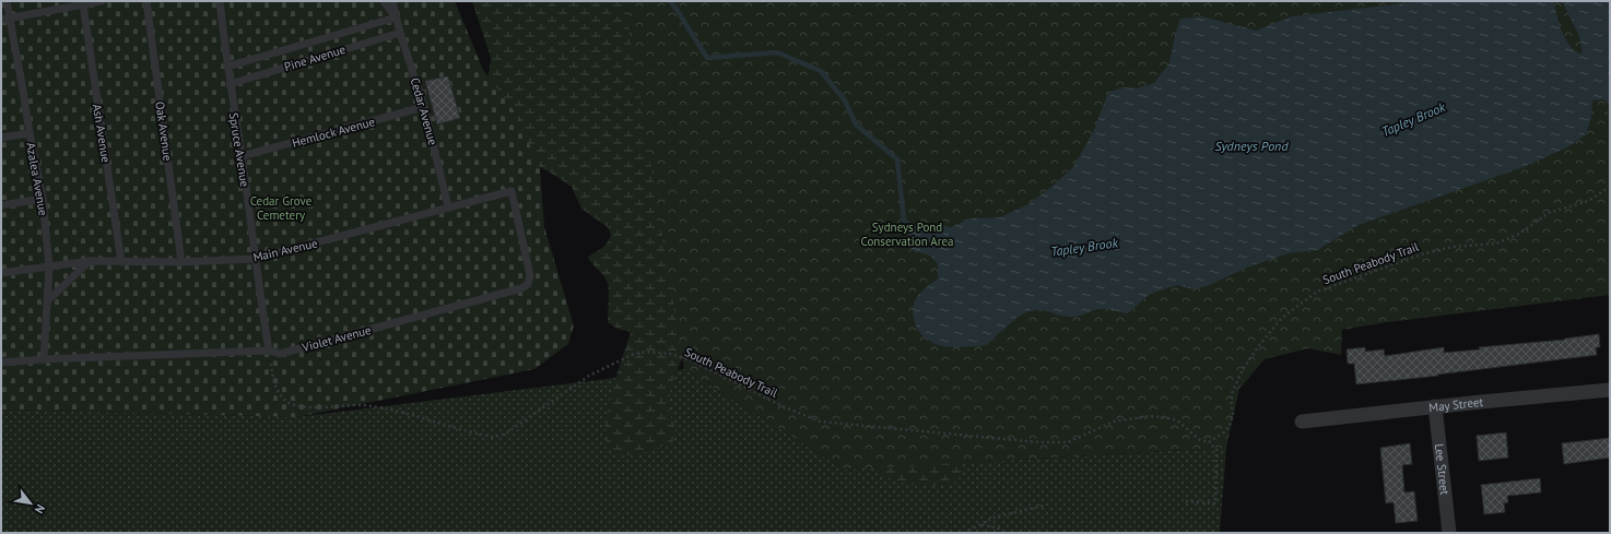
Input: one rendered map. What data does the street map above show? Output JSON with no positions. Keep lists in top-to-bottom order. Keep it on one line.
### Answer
{"streets":{"street":["May Street","Lee Street"],"lane":["Pine Avenue","Cedar Avenue","Oak Avenue","Hemlock Avenue","Ash Avenue","Spruce Avenue","Azalea Avenue","Main Avenue","Violet Avenue"],"path":["South Peabody Trail"]},"crossings":[["Pine Avenue","Cedar Avenue"],["Pine Avenue","Spruce Avenue"],["Cedar Avenue","Hemlock Avenue"],["Cedar Avenue","Main Avenue"],["Oak Avenue","Main Avenue"],["Hemlock Avenue","Spruce Avenue"],["Ash Avenue","Main Avenue"],["Spruce Avenue","Main Avenue"],["Spruce Avenue","South Peabody Trail"],["Spruce Avenue","Violet Avenue"],["Azalea Avenue","Main Avenue"],["Azalea Avenue","Violet Avenue"],["Main Avenue","Violet Avenue"],["South Peabody Trail","Violet Avenue"],["May Street","Lee Street"]],"water":["Tapley Brook","Sydneys Pond"],"parks":["Cedar Grove Cemetery","Sydneys Pond Conservation Area"],"north":"bottom right"}
